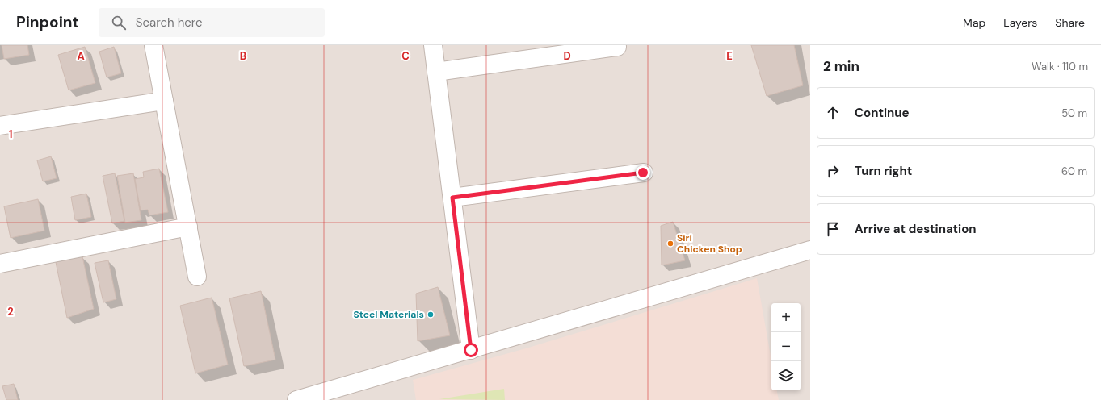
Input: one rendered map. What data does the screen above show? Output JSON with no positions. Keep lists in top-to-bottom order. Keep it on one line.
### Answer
{"places":["Siri Chicken Shop","Steel Materials"],"page":{"header":"Pinpoint","search":"Search here","nav":["Map","Layers","Share"],"heading":["2 min","Walk · 110 m"],"list":[["Continue","50 m"],["Turn right","60 m"],"Arrive at destination"],"map_buttons":["+","−"]},"grid":{"columns":["A","B","C","D","E"],"rows":["1","2"]}}
